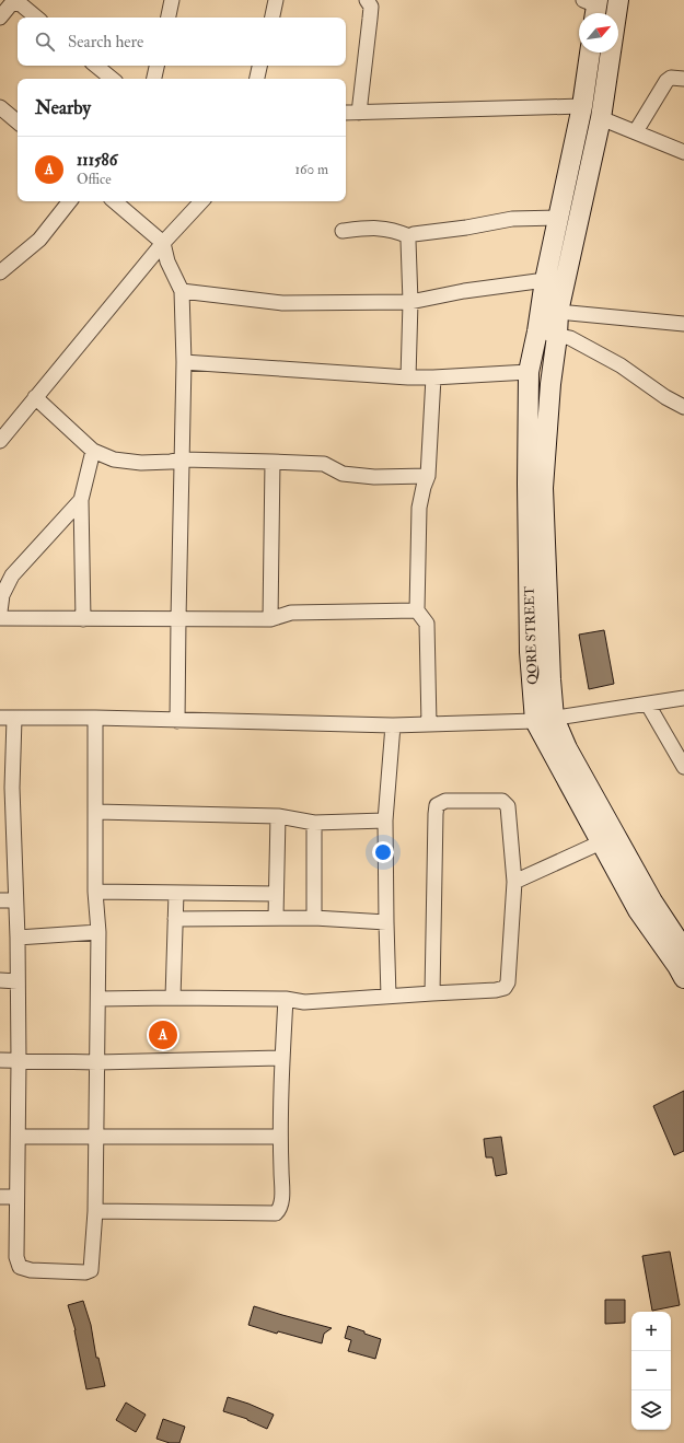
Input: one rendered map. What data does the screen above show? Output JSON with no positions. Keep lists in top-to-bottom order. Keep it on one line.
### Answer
{"streets":{"street":["QORE STREET"]},"north":"top right","page":{"search":"Search here","heading":"Nearby","list":[{"mark":"A","name":"111586","note":"Office","value":"160 m"}],"pins":"A","map_buttons":["+","−"]}}
